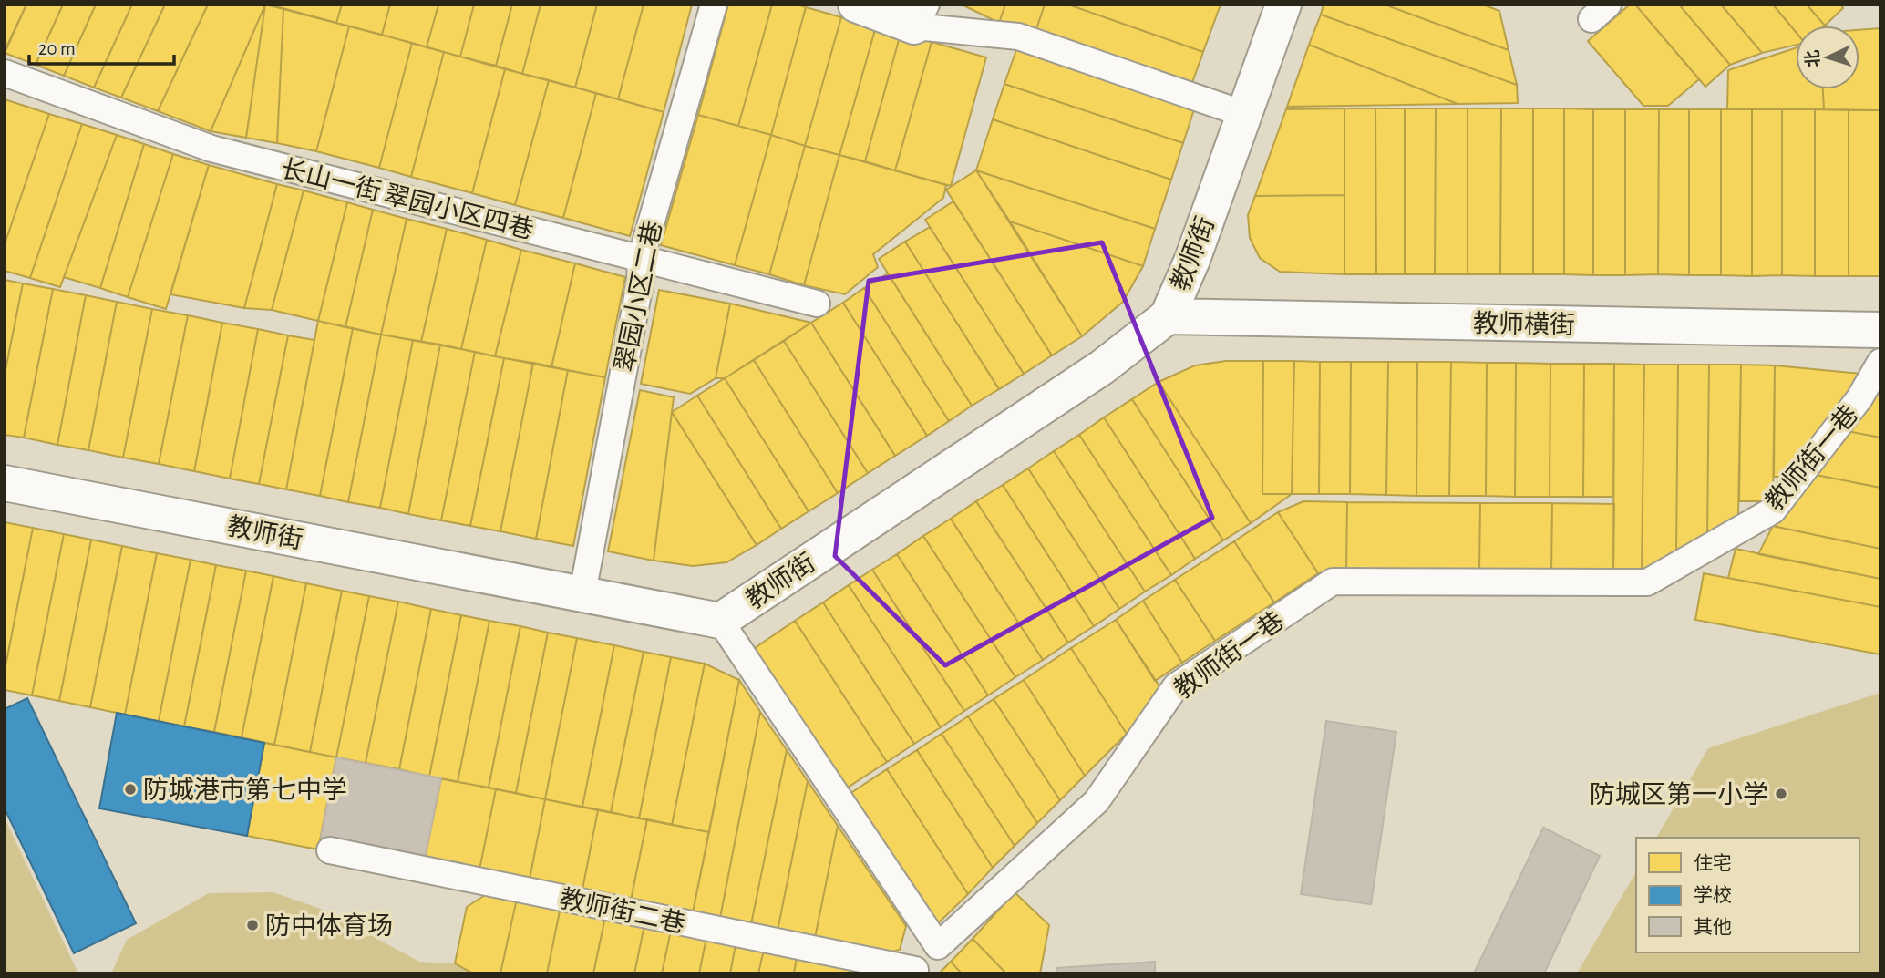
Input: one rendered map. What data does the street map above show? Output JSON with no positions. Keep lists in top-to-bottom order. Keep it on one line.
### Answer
{"streets":{"street":["教师街","教师横街"],"lane":["长山一街 翠园小区四巷","翠园小区二巷","教师街一巷","教师街二巷"]},"crossings":[["长山一街 翠园小区四巷","翠园小区二巷"],["教师街","翠园小区二巷"],["教师街","教师横街"],["教师街一巷","教师街二巷"]],"places":["防城港市第七中学","防城区第一小学","防中体育场"],"legend":["住宅","学校","其他"],"scale_bar":"20 m","north":"left"}
